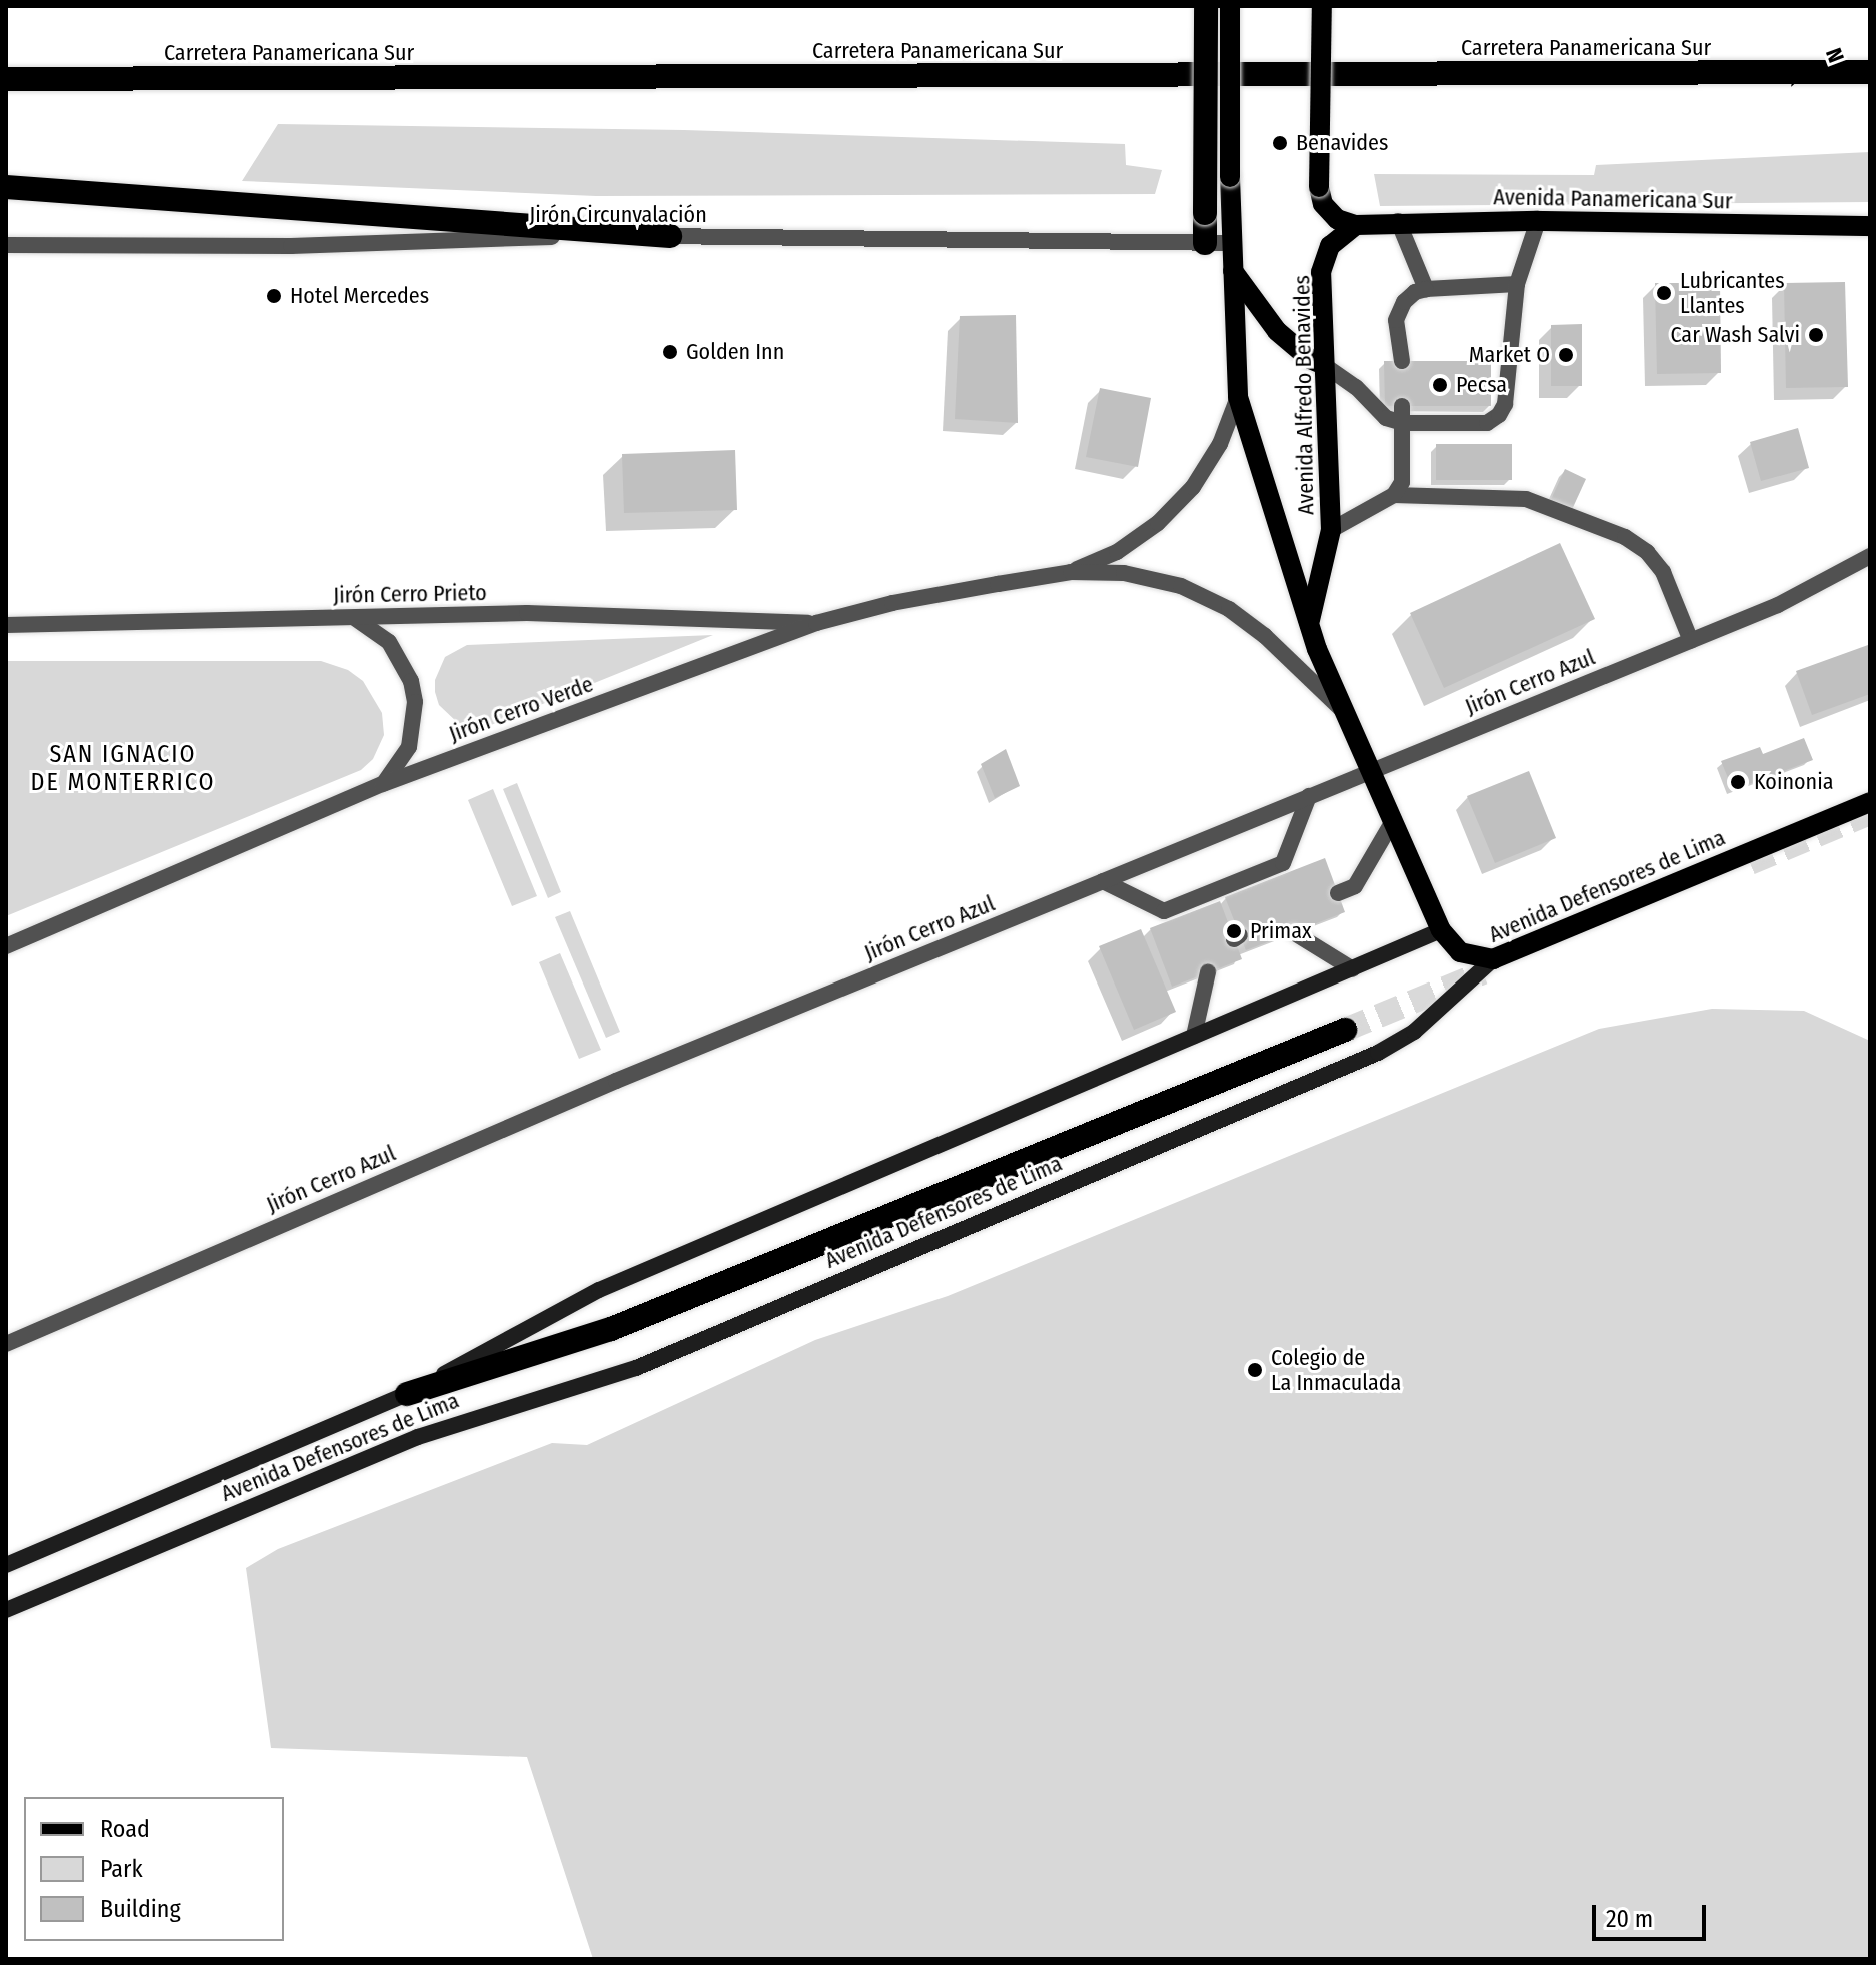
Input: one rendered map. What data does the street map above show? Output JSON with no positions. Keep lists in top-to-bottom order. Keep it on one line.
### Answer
{"streets":{"highway":["Carretera Panamericana Sur"],"main road":["Avenida Panamericana Sur","Avenida Alfredo Benavides","Avenida Defensores de Lima"],"street":["Jirón Circunvalación","Jirón Cerro Prieto","Jirón Cerro Azul","Jirón Cerro Verde"]},"crossings":[["Avenida Panamericana Sur","Avenida Alfredo Benavides"],["Jirón Circunvalación","Avenida Alfredo Benavides"],["Avenida Alfredo Benavides","Jirón Cerro Azul"],["Avenida Alfredo Benavides","Jirón Cerro Verde"],["Avenida Alfredo Benavides","Avenida Defensores de Lima"],["Jirón Cerro Prieto","Jirón Cerro Verde"]],"districts":["SAN IGNACIO DE MONTERRICO"],"places":["Benavides","Lubricantes Llantes","Hotel Mercedes","Car Wash Salvi","Golden Inn","Market O","Pecsa","Koinonia","Primax","Colegio de La Inmaculada"],"legend":["Road","Park","Building"],"scale_bar":"20 m","north":"right"}
